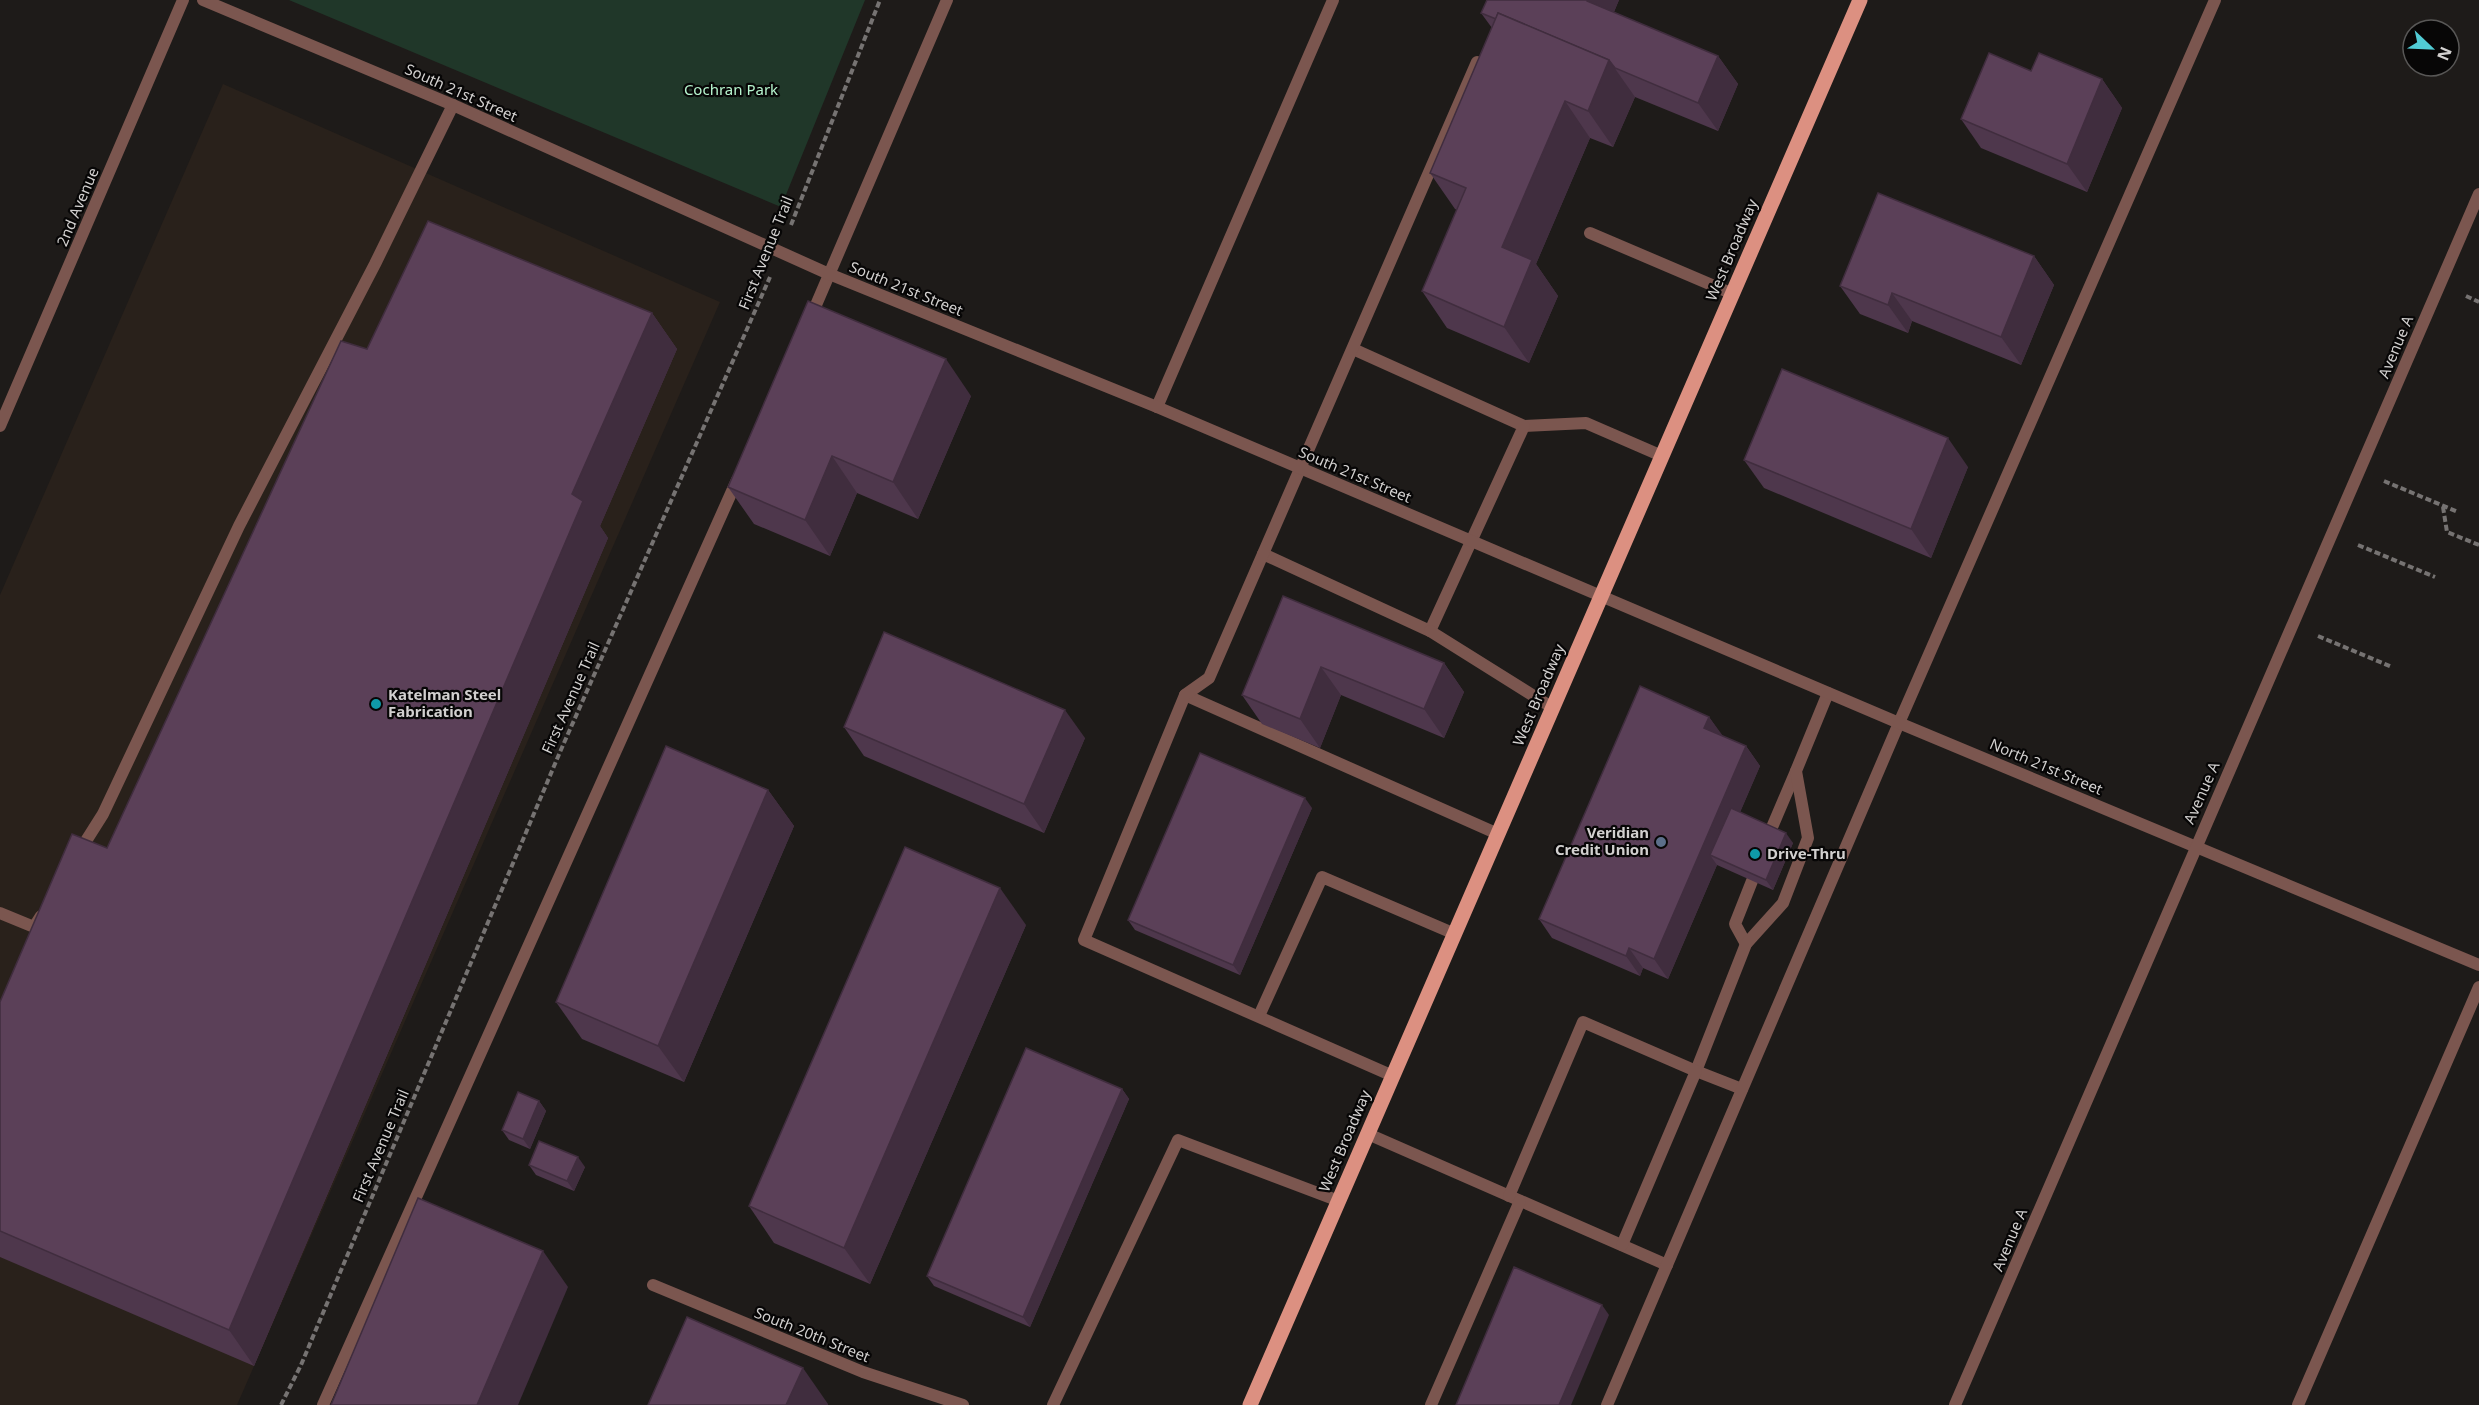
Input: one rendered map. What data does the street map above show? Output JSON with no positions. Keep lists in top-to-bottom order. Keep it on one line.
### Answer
{"streets":{"main road":["West Broadway"],"street":["South 21st Street","2nd Avenue","Avenue A","North 21st Street","South 20th Street"],"path":["First Avenue Trail"]},"crossings":[["South 21st Street","West Broadway"],["South 21st Street","First Avenue Trail"],["South 21st Street","North 21st Street"],["West Broadway","North 21st Street"],["Avenue A","North 21st Street"]],"parks":["Cochran Park"],"places":["Katelman Steel Fabrication","Veridian Credit Union","Drive-Thru"],"north":"bottom right"}
